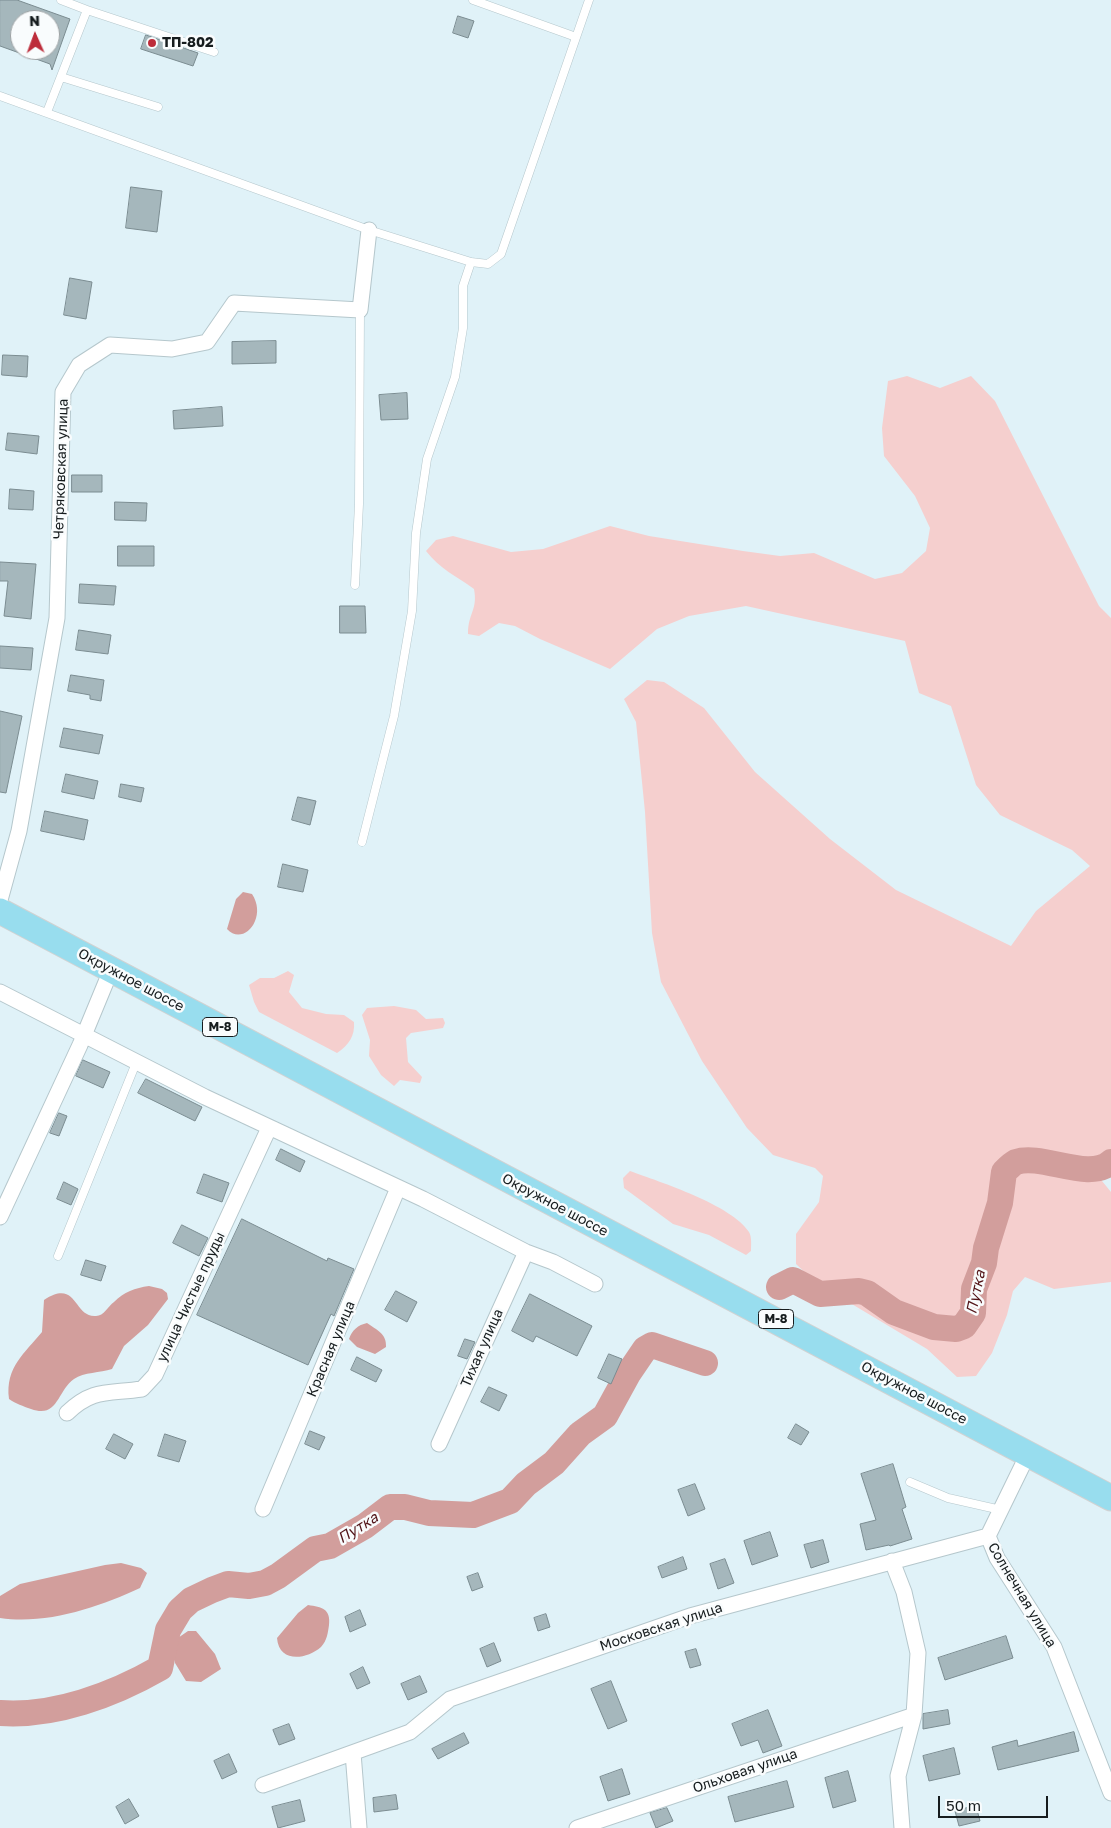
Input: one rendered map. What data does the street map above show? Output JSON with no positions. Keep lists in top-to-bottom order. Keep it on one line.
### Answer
{"streets":{"main road":["Окружное шоссе","М-8"],"street":["Четряковская улица","улица Чистые пруды","Тихая улица","Красная улица","Солнечная улица","Московская улица","Ольховая улица"]},"crossings":[["Солнечная улица","Московская улица"]],"water":["Путка"],"places":["ТП-802"],"scale_bar":"50 m","north":"top"}
